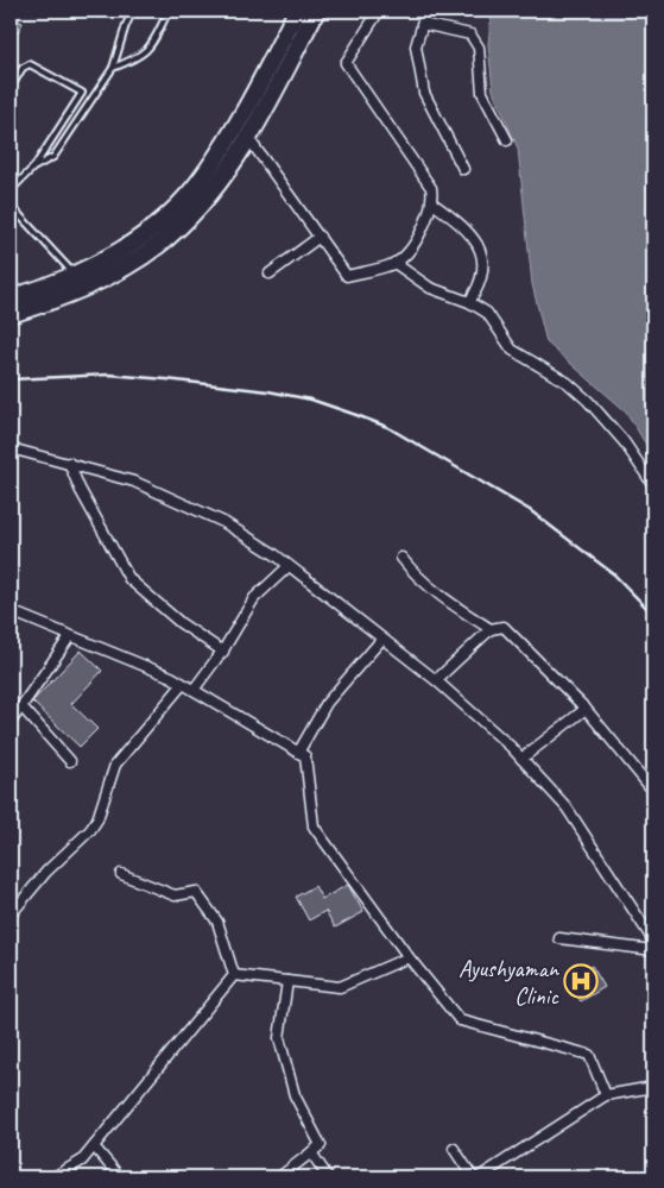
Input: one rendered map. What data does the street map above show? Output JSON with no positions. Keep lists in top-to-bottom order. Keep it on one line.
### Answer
{"places":{"hospital":["Ayushyaman Clinic"]}}
